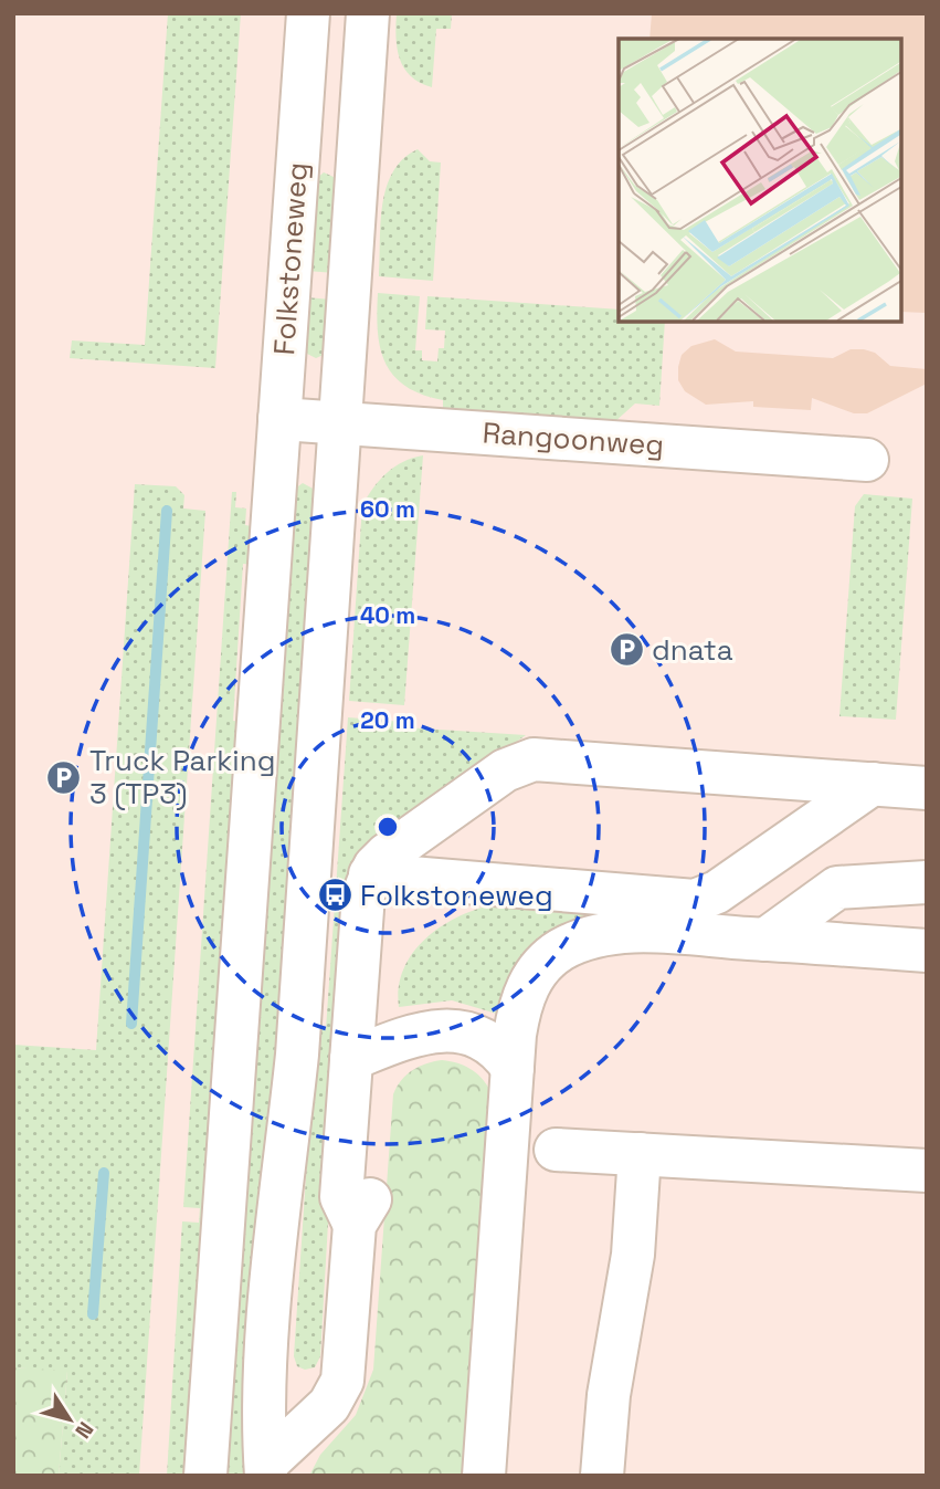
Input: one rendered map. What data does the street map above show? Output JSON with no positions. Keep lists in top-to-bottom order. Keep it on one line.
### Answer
{"streets":{"street":["Folkstoneweg","Rangoonweg"]},"crossings":[["Folkstoneweg","Rangoonweg"]],"places":{"parking":["dnata","Truck Parking 3 (TP3)"],"bus stop":["Folkstoneweg"]},"north":"bottom right","rings":["60 m","40 m","20 m"]}
